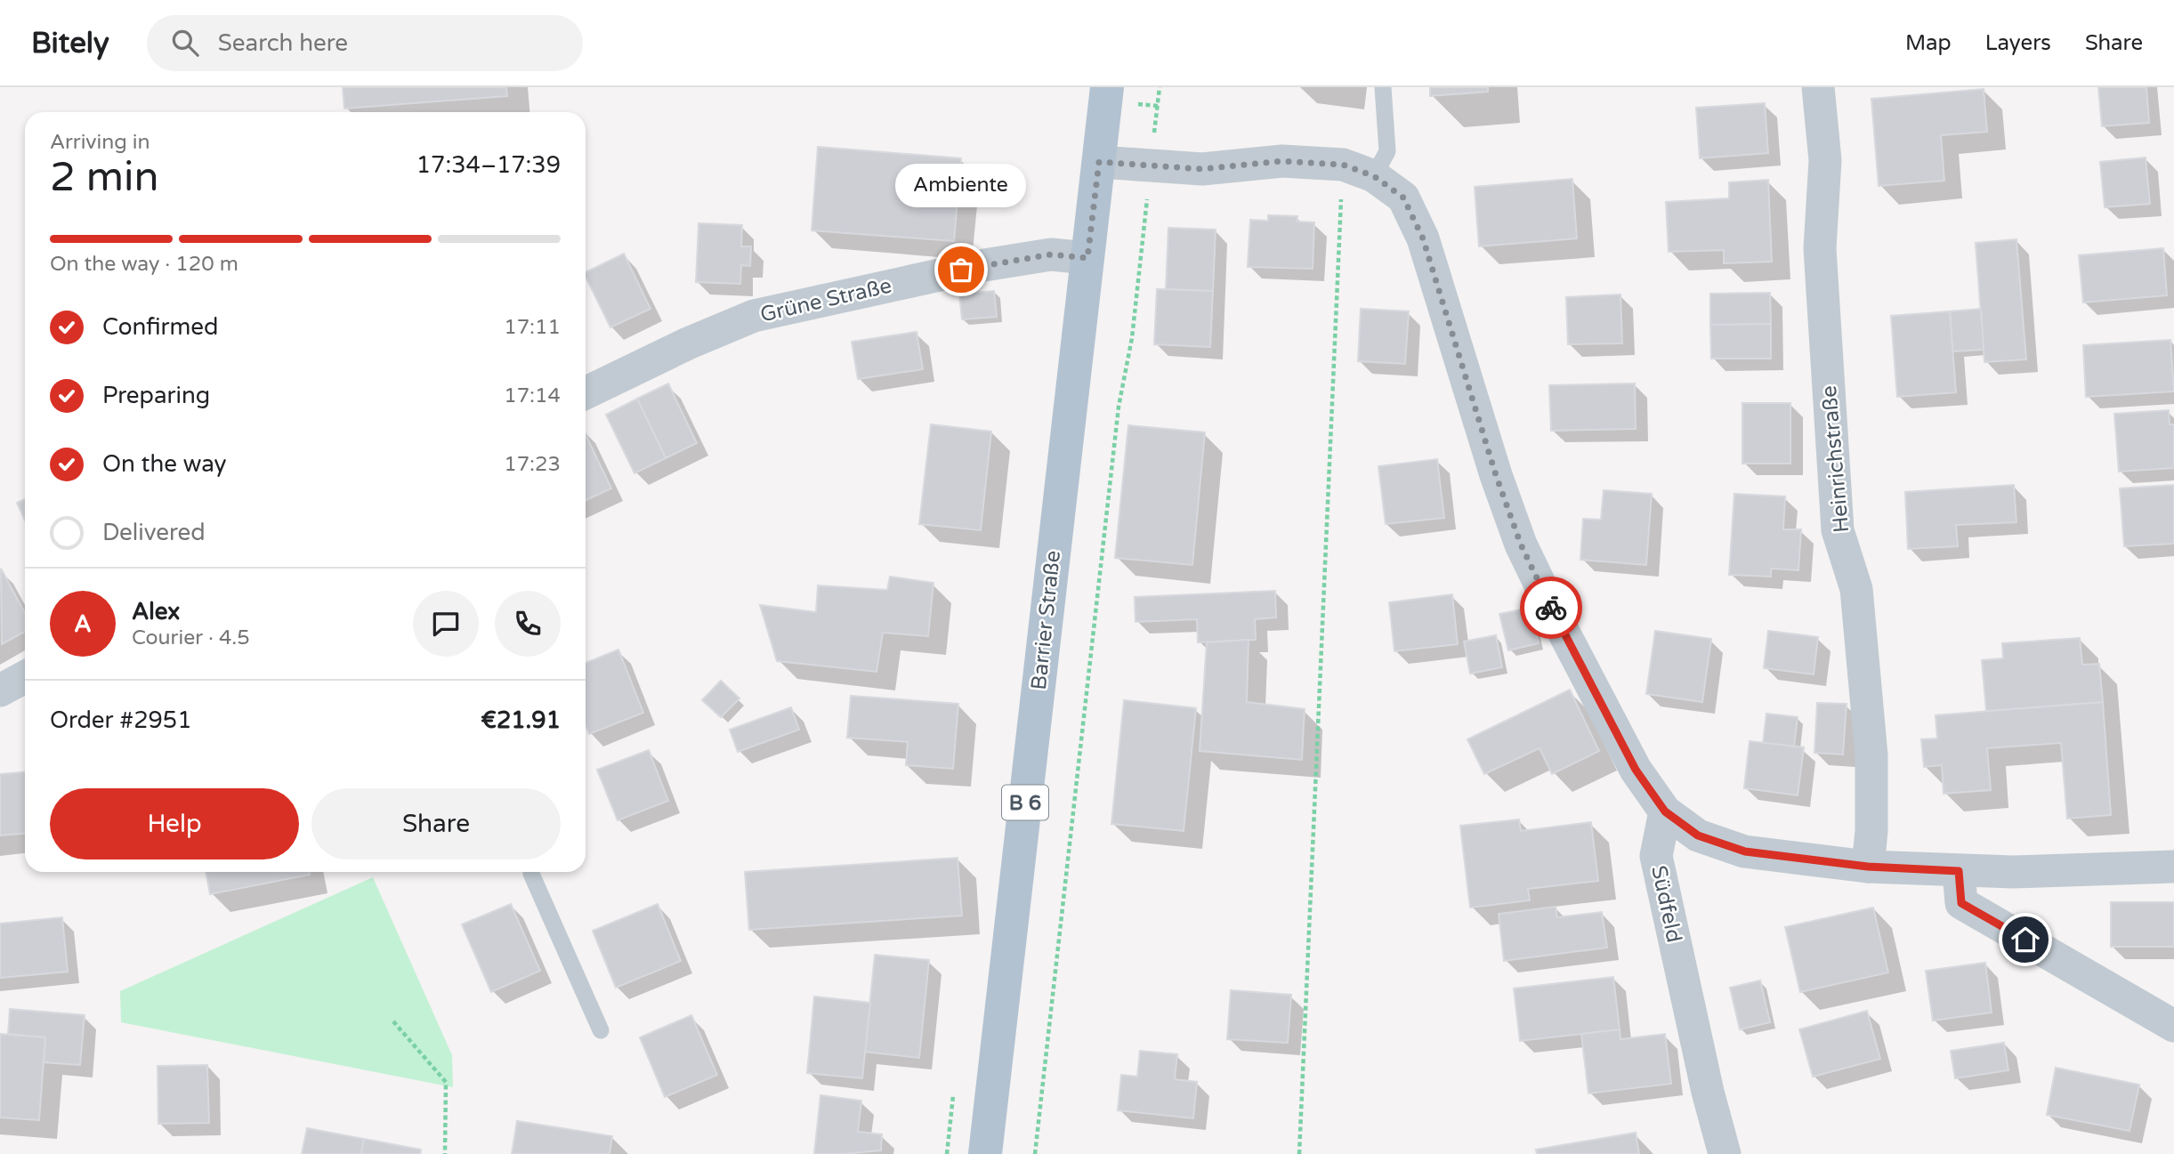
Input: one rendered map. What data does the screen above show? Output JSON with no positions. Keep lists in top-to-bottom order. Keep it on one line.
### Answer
{"streets":{"main road":["Barrier Straße","B 6"],"street":["Grüne Straße","Heinrichstraße","Südfeld"]},"crossings":[["Grüne Straße","Barrier Straße"]],"places":["Ambiente"],"page":{"header":"Bitely","search":"Search here","nav":["Map","Layers","Share"],"heading":["2 min","Arriving in","17:34–17:39"],"panel":["Alex","Courier · 4.5","Order #2951","€21.91"],"bubble":"Ambiente","bar":"On the way · 120 m","list":[["Confirmed","17:11"],["Preparing","17:14"],["On the way","17:23"],"Delivered"],"round":"A","buttons":["Help","Share"]}}
